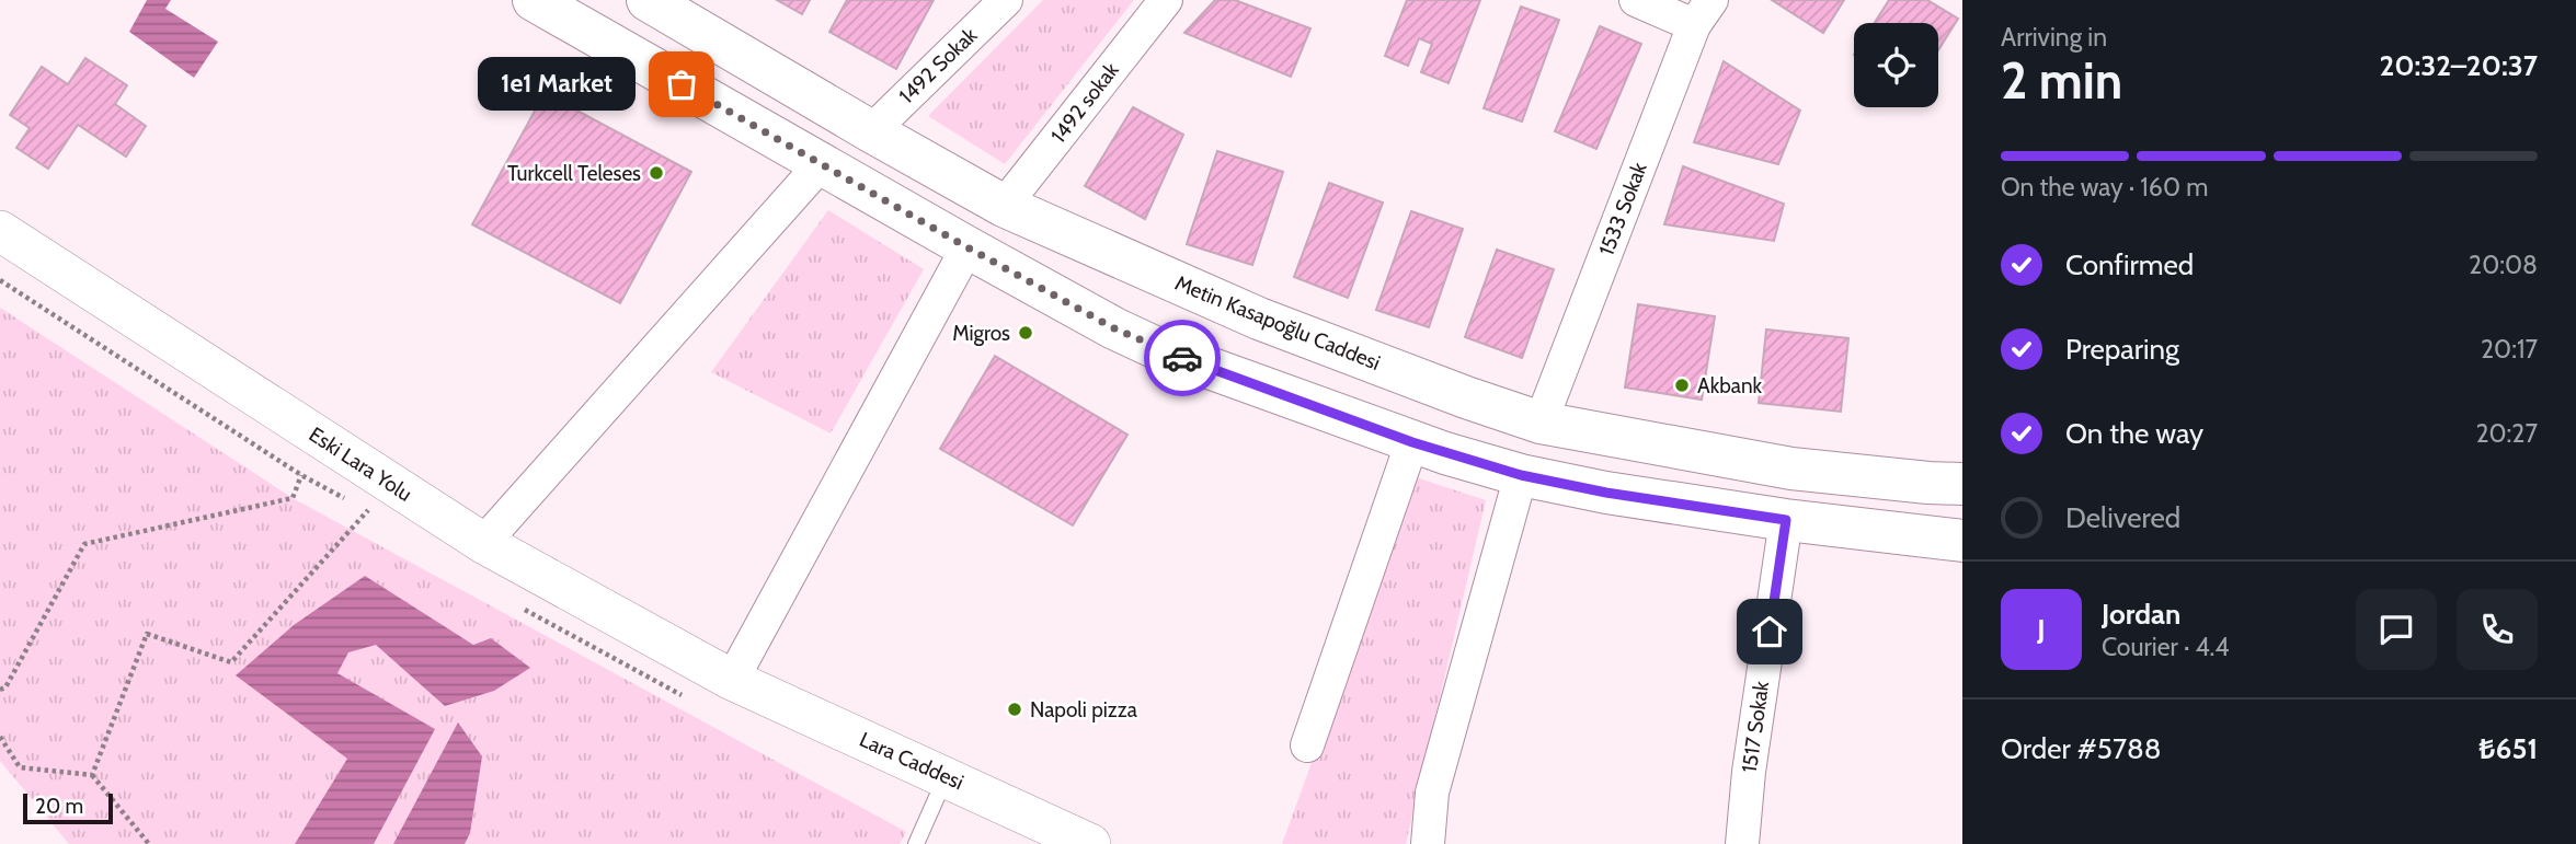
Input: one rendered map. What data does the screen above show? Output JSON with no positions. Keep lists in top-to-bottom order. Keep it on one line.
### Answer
{"streets":{"main road":["Metin Kasapoğlu Caddesi"],"street":["1492 Sokak","1492 sokak","1533 Sokak","Eski Lara Yolu","1517 Sokak","Lara Caddesi"]},"crossings":[["1492 Sokak","Metin Kasapoğlu Caddesi"],["1492 sokak","Metin Kasapoğlu Caddesi"],["1533 Sokak","Metin Kasapoğlu Caddesi"],["Eski Lara Yolu","Lara Caddesi"]],"places":["1e1 Market","Turkcell Teleses","Migros","Akbank","Napoli pizza"],"scale_bar":"20 m","page":{"heading":["2 min","Arriving in","20:32–20:37"],"panel":["Jordan","Courier · 4.4","Order #5788","₺651"],"bubble":"1e1 Market","bar":"On the way · 160 m","list":[["Confirmed","20:08"],["Preparing","20:17"],["On the way","20:27"],"Delivered"],"round":"J","scale":"20 m"}}
